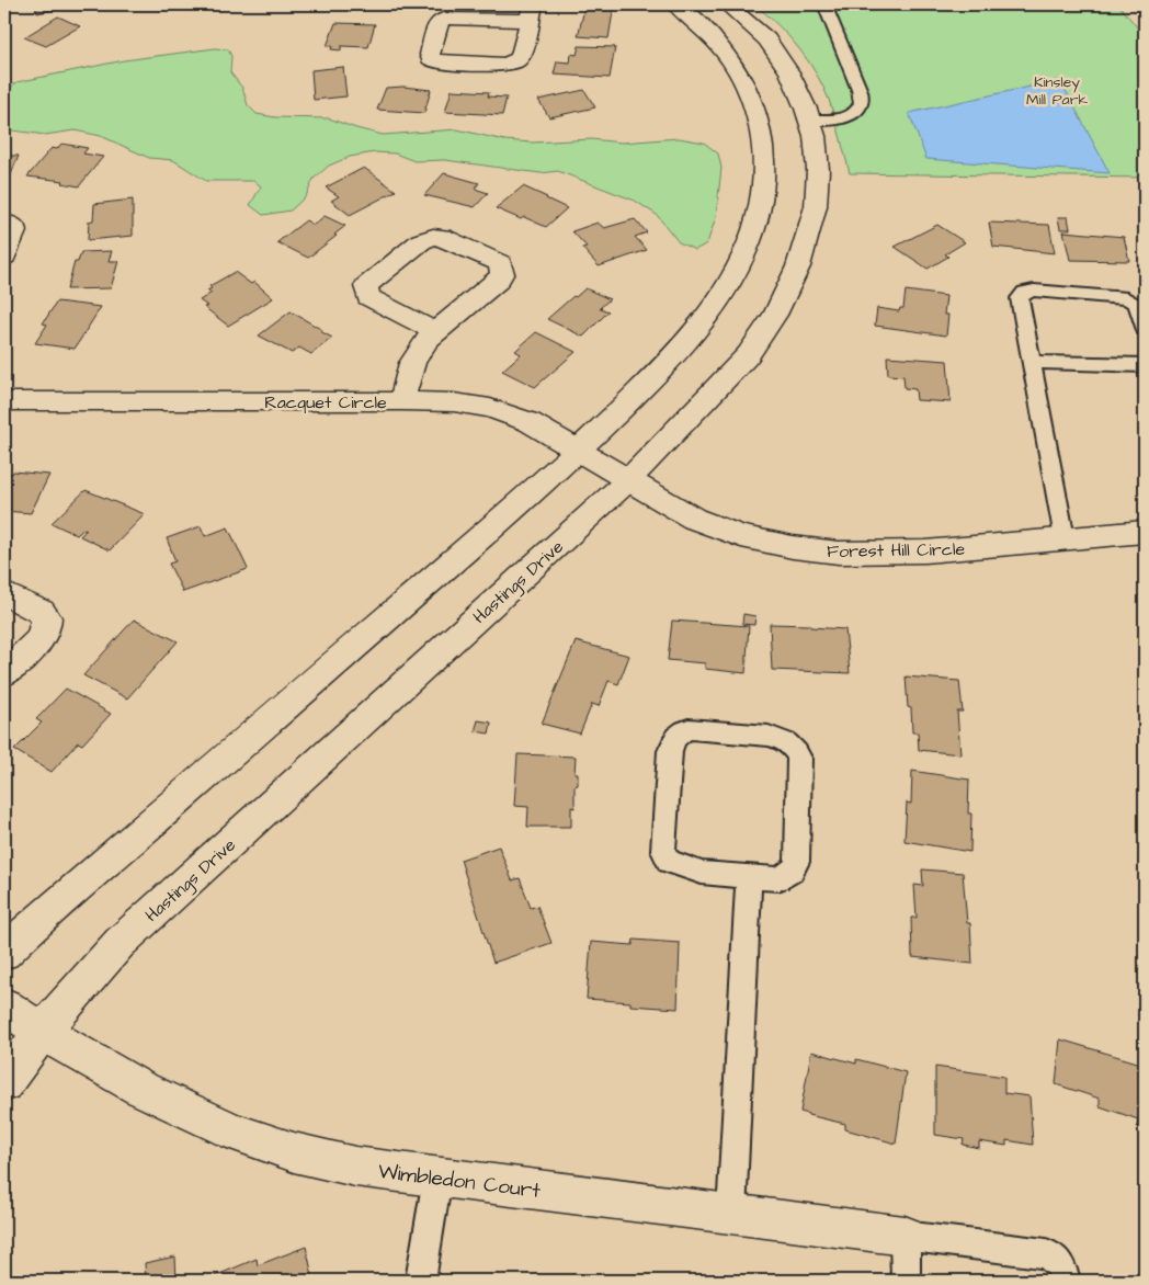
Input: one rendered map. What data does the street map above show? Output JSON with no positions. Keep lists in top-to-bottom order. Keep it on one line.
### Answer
{"streets":{"street":["Racquet Circle","Forest Hill Circle","Hastings Drive","Wimbledon Court"]},"crossings":[["Racquet Circle","Forest Hill Circle"],["Racquet Circle","Hastings Drive"],["Forest Hill Circle","Hastings Drive"],["Hastings Drive","Wimbledon Court"]],"parks":["Kinsley Mill Park"]}
